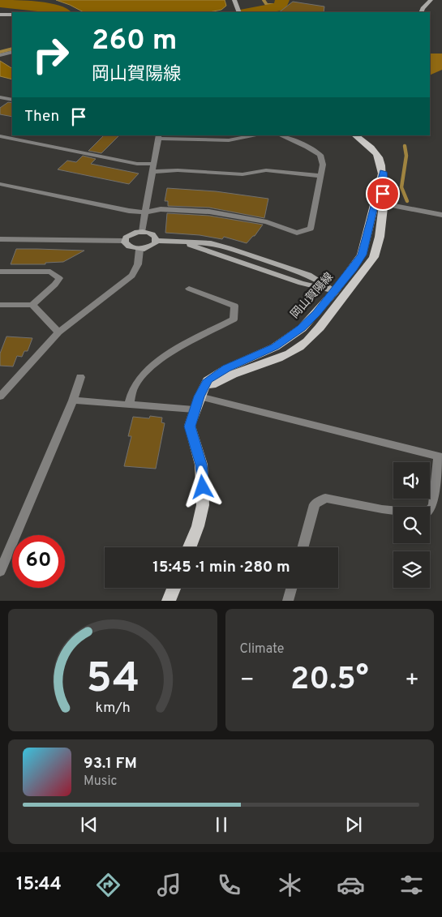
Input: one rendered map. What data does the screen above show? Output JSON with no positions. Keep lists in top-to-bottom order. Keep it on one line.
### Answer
{"streets":{"main road":["岡山賀陽線"]},"page":{"turn":["260 m","岡山賀陽線"],"then":"Then","limit":"60","trip":"15:45 · 1 min · 280 m","tile":"Climate","heat":["−","20.5°","+"],"song":["93.1 FM","Music"],"tabs":"15:44","gauge":["54","km/h"]}}
